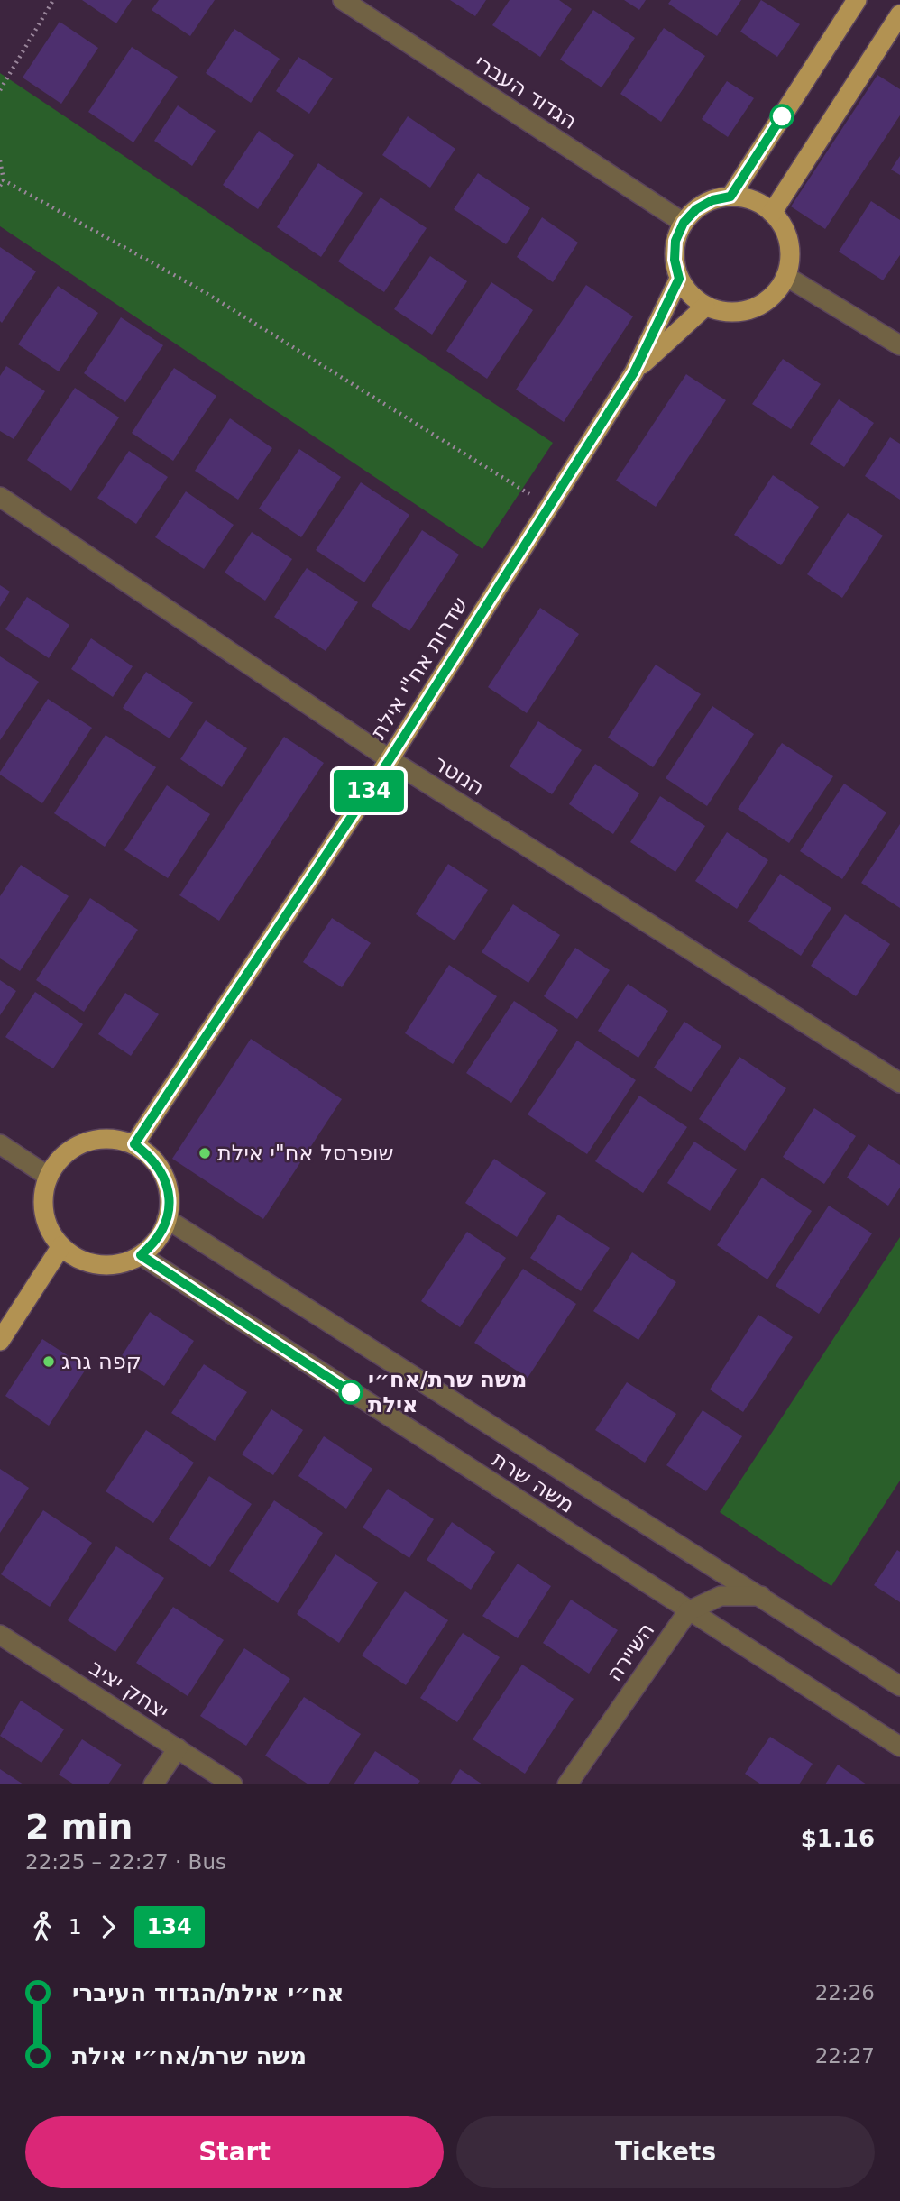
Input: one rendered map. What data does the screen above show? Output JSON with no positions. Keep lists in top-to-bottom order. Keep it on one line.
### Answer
{"streets":{"main road":["שדרות אח\"י אילת"],"street":["הגדוד העברי","הנוטר","משה שרת","השיירה","יצחק יציב"]},"crossings":[["הגדוד העברי","שדרות אח\"י אילת"],["שדרות אח\"י אילת","הנוטר"],["שדרות אח\"י אילת","משה שרת"],["משה שרת","השיירה"]],"places":["שופרסל אח\"י אילת","קפה גרג","משה שרת/אח״י אילת"],"lines":["bus line 134"],"page":{"on_map":"134","heading":["2 min","22:25 – 22:27 · Bus","$1.16"],"legs":["1","134"],"list":[{"name":"אח״י אילת/הגדוד העיברי","value":"22:26"},{"name":"משה שרת/אח״י אילת","value":"22:27"}],"buttons":["Start","Tickets"]}}
